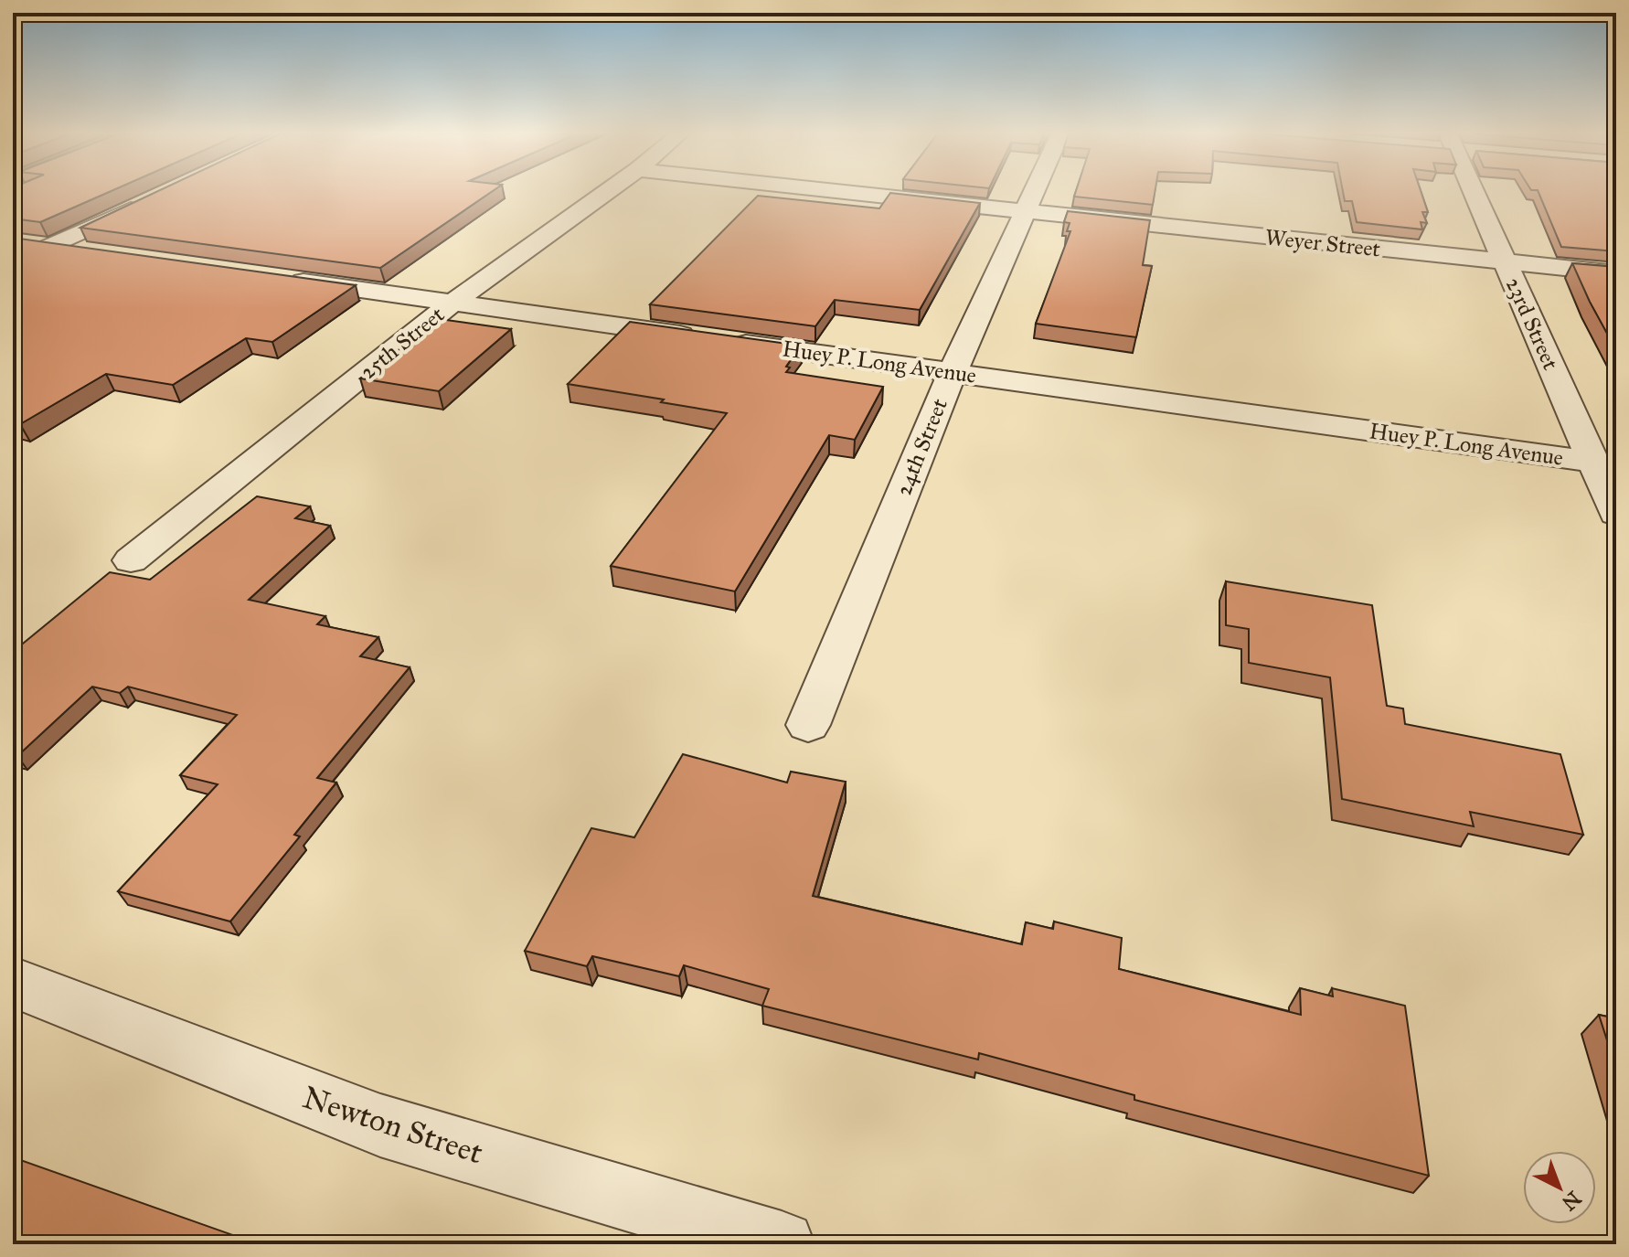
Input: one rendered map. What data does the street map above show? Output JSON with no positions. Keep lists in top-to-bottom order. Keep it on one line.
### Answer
{"streets":{"street":["Weyer Street","23rd Street","25th Street","Huey P. Long Avenue","24th Street","Newton Street"]},"crossings":[["Weyer Street","23rd Street"],["Weyer Street","24th Street"],["23rd Street","Huey P. Long Avenue"],["25th Street","Huey P. Long Avenue"],["Huey P. Long Avenue","24th Street"]],"north":"bottom right"}
